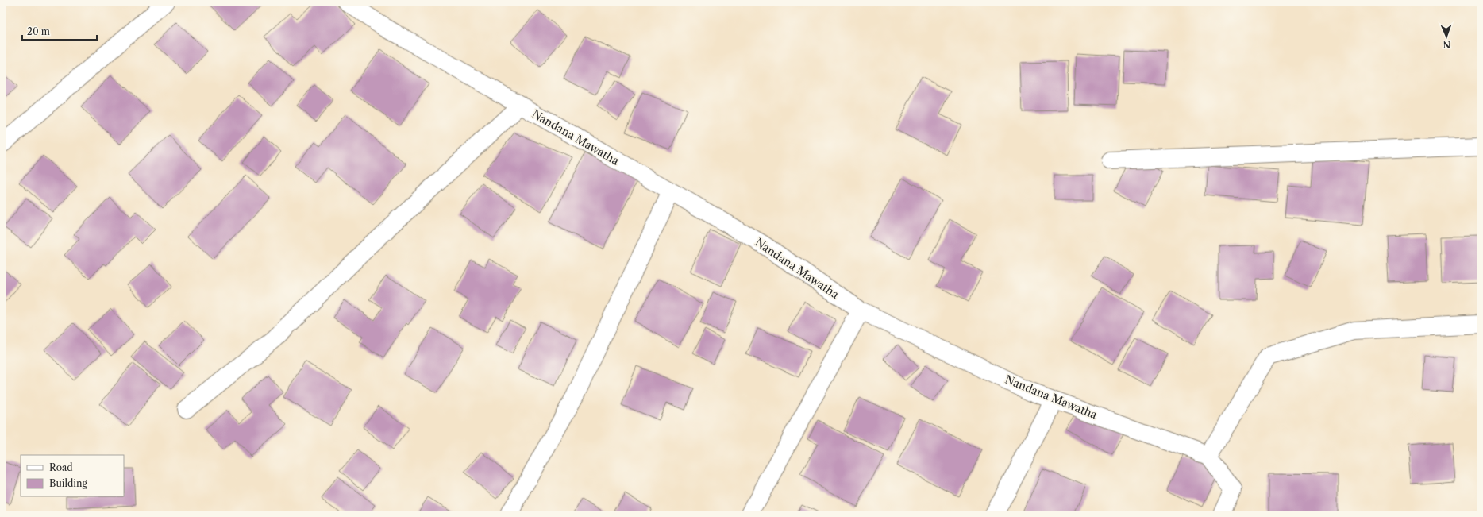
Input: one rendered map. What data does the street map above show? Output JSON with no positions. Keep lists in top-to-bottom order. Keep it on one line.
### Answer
{"streets":{"street":["Nandana Mawatha"]},"legend":["Road","Building"],"scale_bar":"20 m","north":"bottom"}
